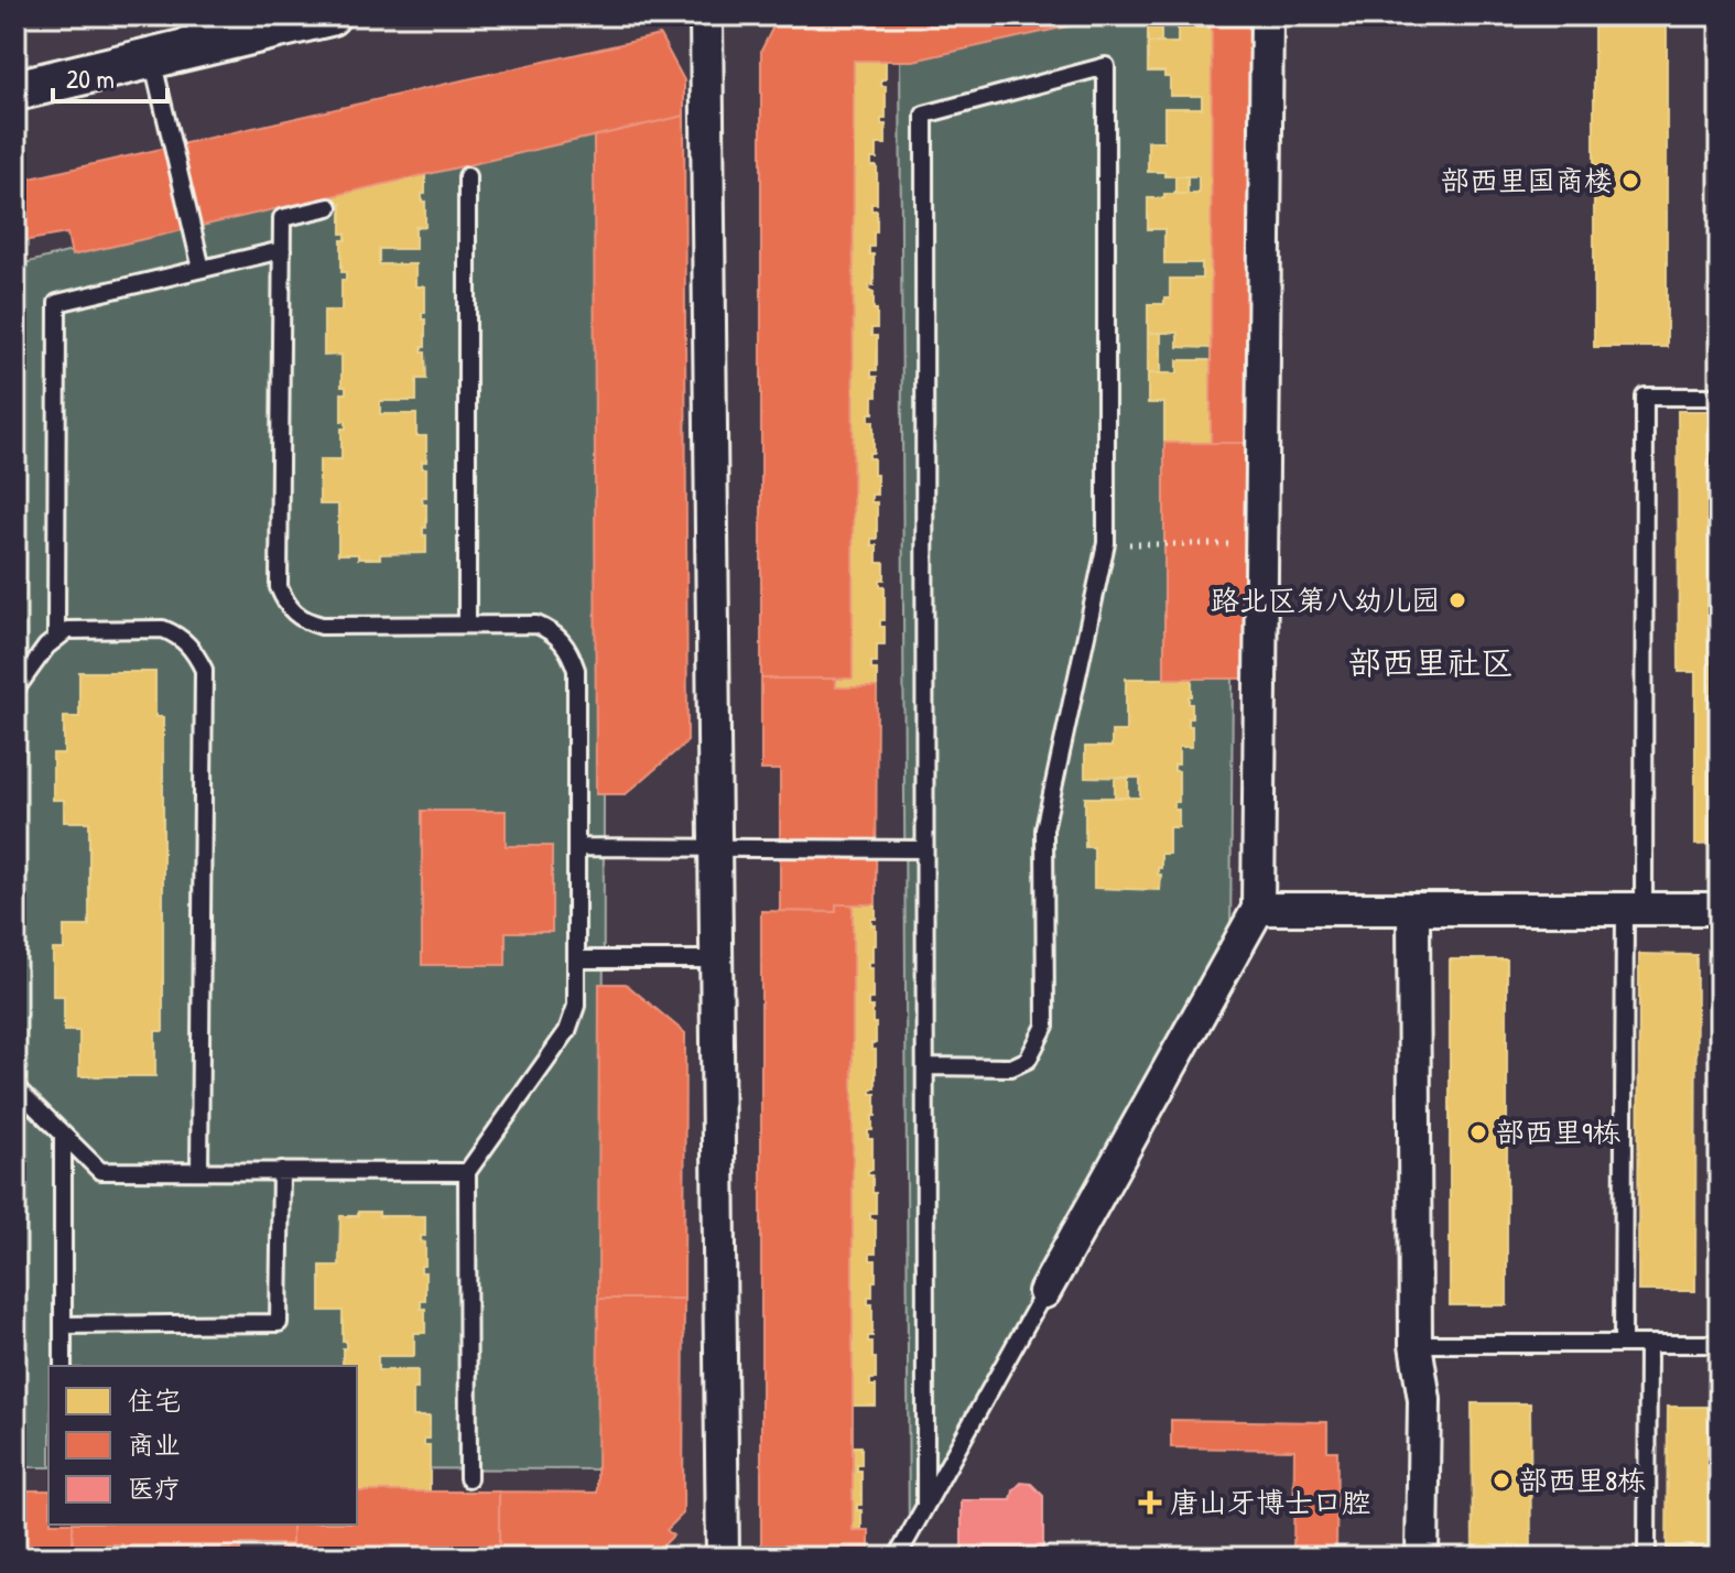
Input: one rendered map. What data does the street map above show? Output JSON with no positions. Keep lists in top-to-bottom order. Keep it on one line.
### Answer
{"districts":["部西里社区"],"places":{"other":["部西里国商楼","路北区第八幼儿园","部西里9栋","部西里8栋"],"health":["唐山牙博士口腔"]},"legend":["住宅","商业","医疗"],"scale_bar":"20 m"}
